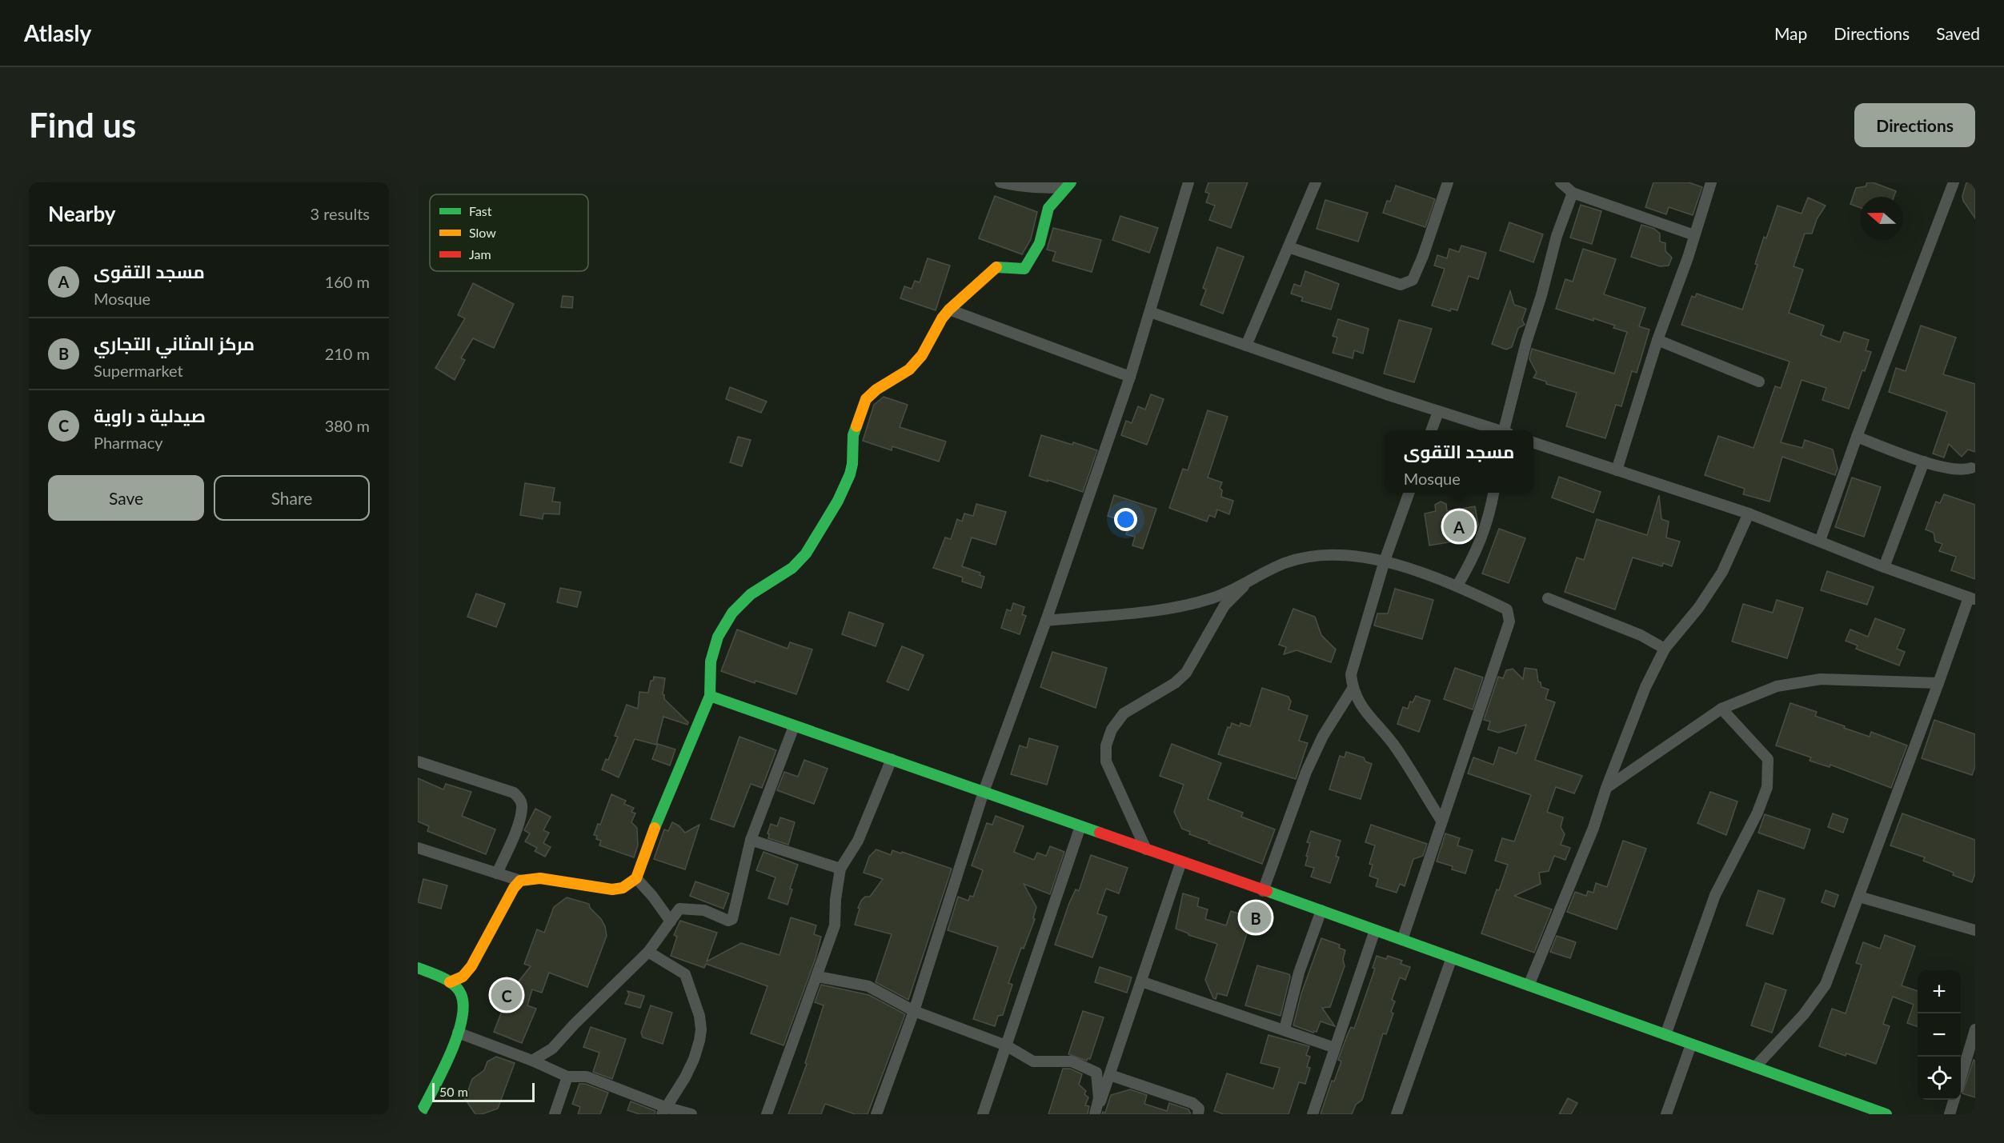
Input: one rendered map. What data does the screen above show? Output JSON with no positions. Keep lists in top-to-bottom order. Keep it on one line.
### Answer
{"legend":["Fast","Slow","Jam"],"scale_bar":"50 m","north":"left","page":{"header":"Atlasly","nav":["Map","Directions","Saved"],"buttons":["Directions",["Save","Share"]],"title":"Find us","heading":["Nearby","3 results"],"list":[{"mark":"A","name":"مسجد التقوى","note":"Mosque","value":"160 m"},{"mark":"B","name":"مركز المثاني التجاري","note":"Supermarket","value":"210 m"},{"mark":"C","name":"صيدلية د راوية","note":"Pharmacy","value":"380 m"}],"popup":["مسجد التقوى","Mosque"],"pins":["A","B","C"],"map_buttons":["+","−"],"scale":"50 m"}}
